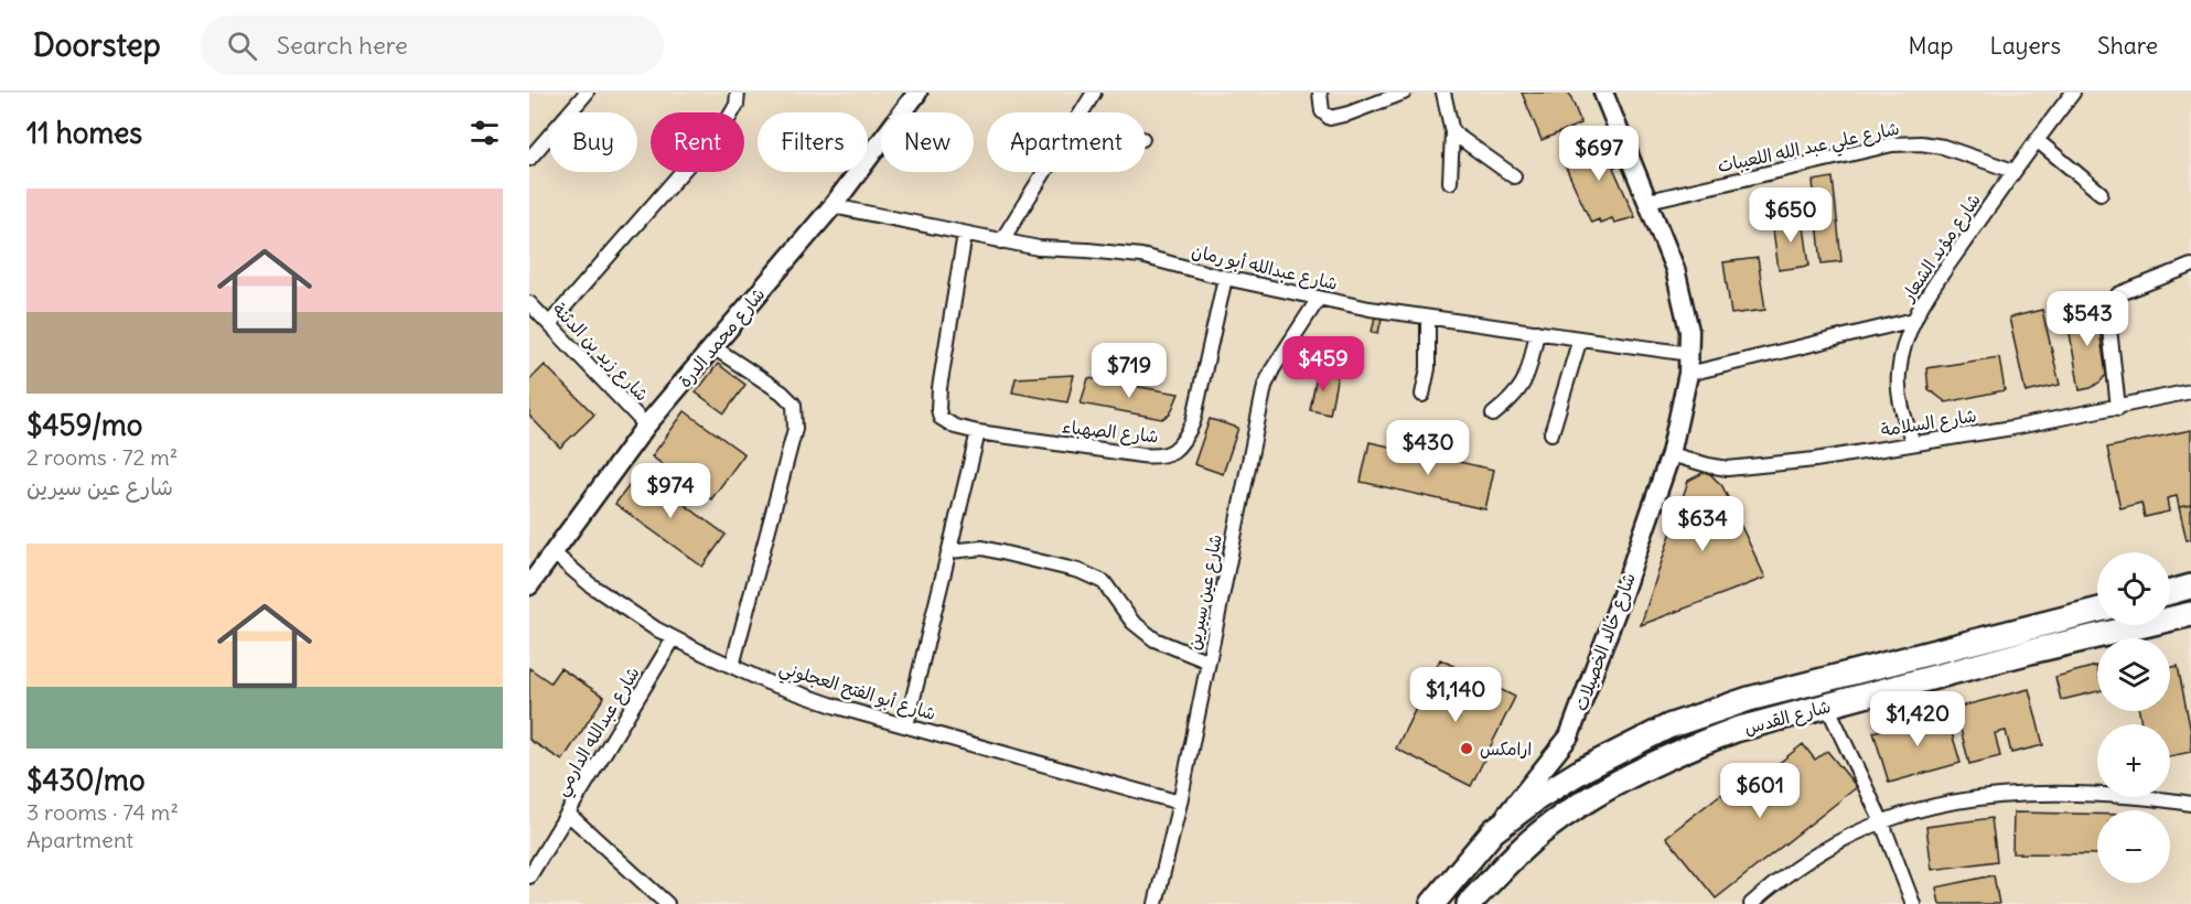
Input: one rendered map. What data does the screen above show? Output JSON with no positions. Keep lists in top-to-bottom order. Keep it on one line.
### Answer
{"streets":{"highway":["شارع القدس"],"street":["شارع علي عبد الله اللعيبات","شارع مؤيد الشعار","شارع عبدالله أبو رمان","شارع محمد الدرة","شارع زيد بن الدثنة","شارع السلامة","شارع الصهباء","شارع عين سيرين","شارع خالد الخصيلات","شارع أبو الفتح العجلوني","شارع عبدالله الدارمي"]},"crossings":[["شارع علي عبد الله اللعيبات","شارع مؤيد الشعار"],["شارع علي عبد الله اللعيبات","شارع خالد الخصيلات"],["شارع مؤيد الشعار","شارع السلامة"],["شارع عبدالله أبو رمان","شارع محمد الدرة"],["شارع عبدالله أبو رمان","شارع الصهباء"],["شارع عبدالله أبو رمان","شارع عين سيرين"],["شارع عبدالله أبو رمان","شارع خالد الخصيلات"],["شارع محمد الدرة","شارع زيد بن الدثنة"],["شارع محمد الدرة","شارع أبو الفتح العجلوني"],["شارع السلامة","شارع خالد الخصيلات"],["شارع عين سيرين","شارع أبو الفتح العجلوني"],["شارع خالد الخصيلات","شارع القدس"],["شارع أبو الفتح العجلوني","شارع عبدالله الدارمي"]],"places":["ارامكس"],"page":{"header":"Doorstep","search":"Search here","nav":["Map","Layers","Share"],"heading":"11 homes","chip":["Buy","Rent","Filters","New","Apartment"],"price":["$697","$650","$543","$459","$719","$430","$974","$634","$1,140","$1,420","$601"],"list":[{"name":"$459/mo","note":"2 rooms · 72 m² · شارع عين سيرين"},{"name":"$430/mo","note":"3 rooms · 74 m² · Apartment"}],"map_buttons":["+","−"]}}
